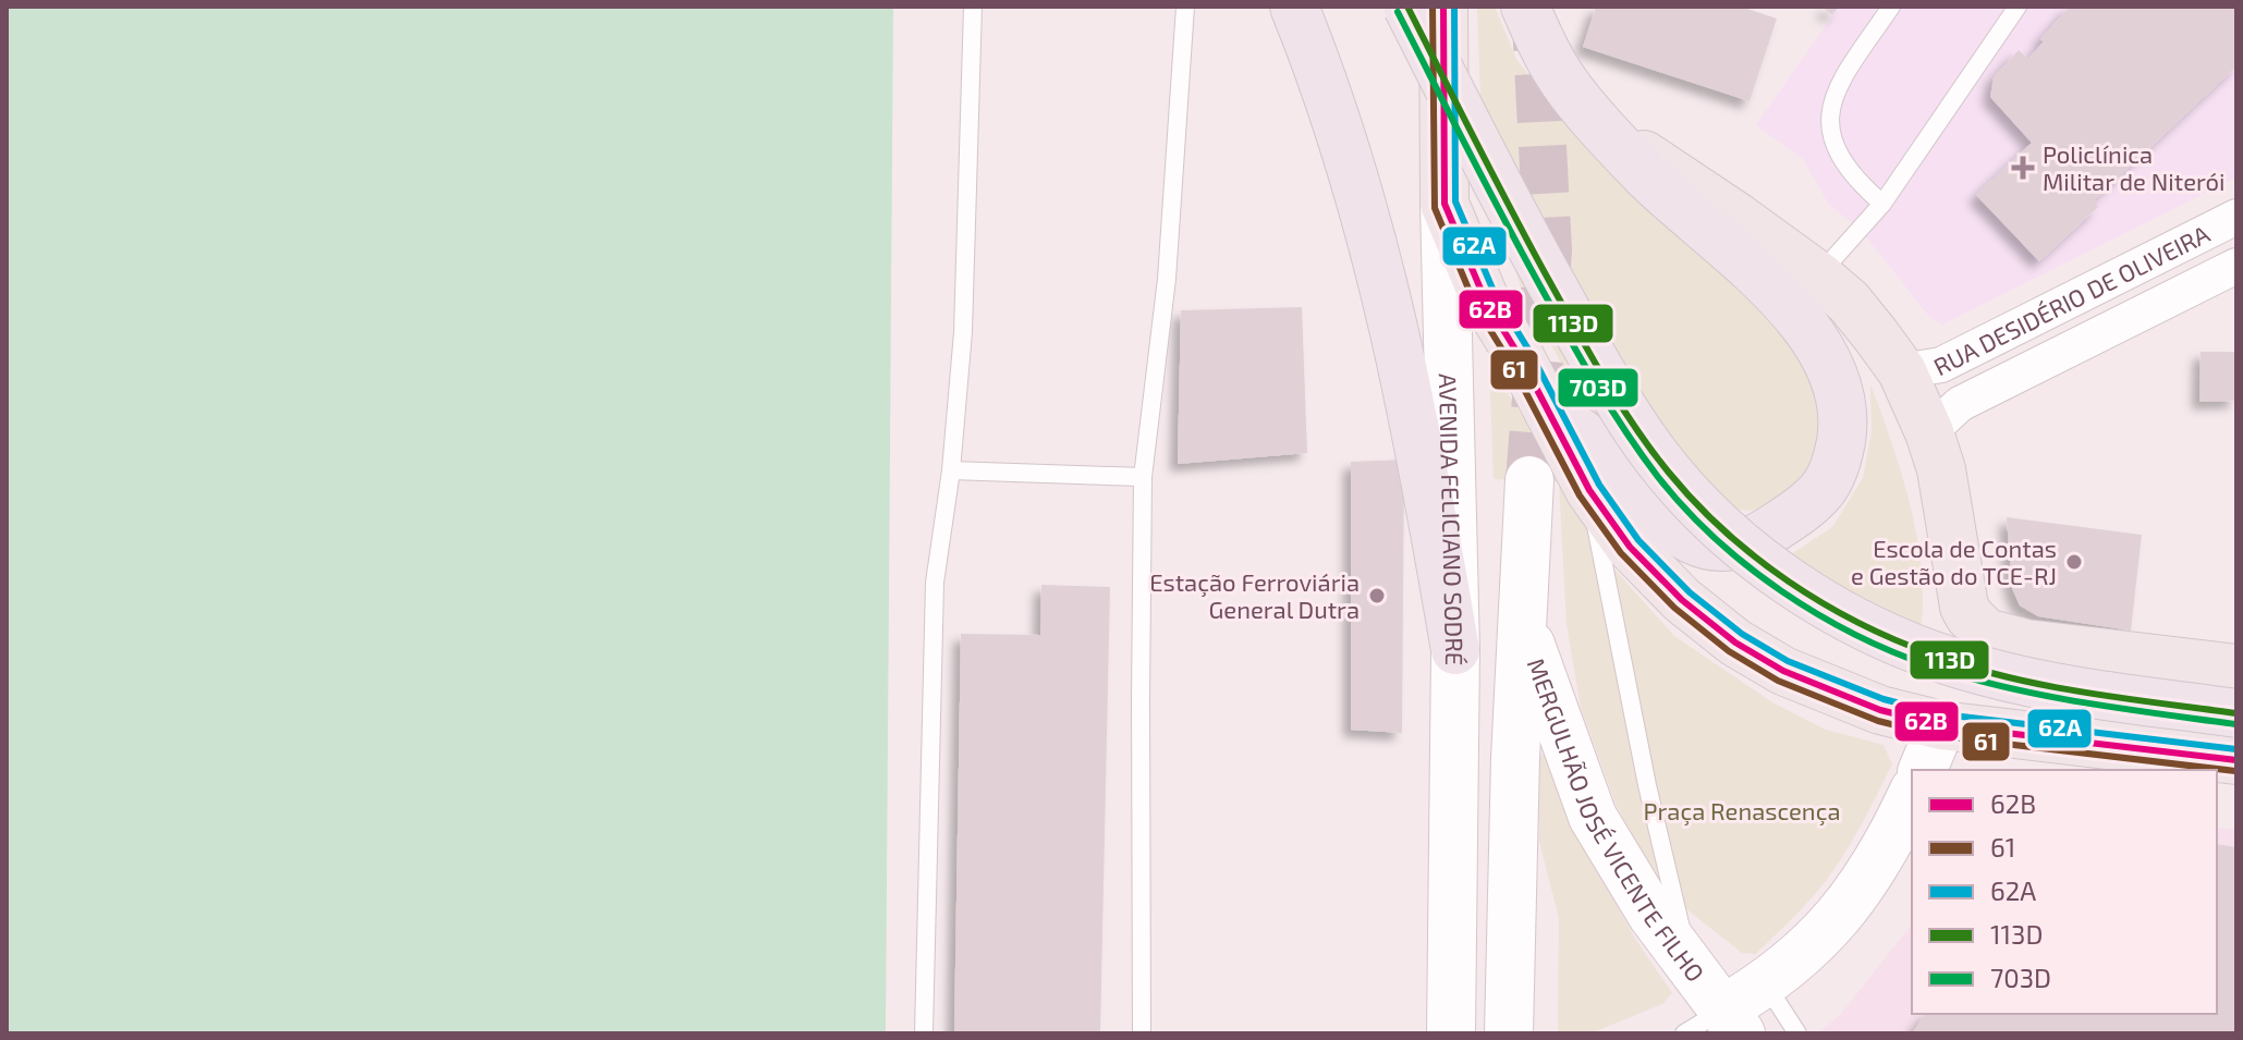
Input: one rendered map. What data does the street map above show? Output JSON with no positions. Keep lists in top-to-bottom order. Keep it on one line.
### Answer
{"streets":{"main road":["AVENIDA FELICIANO SODRÉ","MERGULHÃO JOSÉ VICENTE FILHO"],"street":["RUA DESIDÉRIO DE OLIVEIRA"]},"parks":["Praça Renascença"],"places":{"health":["Policlínica Militar de Niterói"],"other":["Escola de Contas e Gestão do TCE-RJ","Estação Ferroviária General Dutra"]},"lines":["transit line 62B","transit line 61","transit line 62A","transit line 113D","transit line 703D"],"legend":["62B","61","62A","113D","703D"]}
